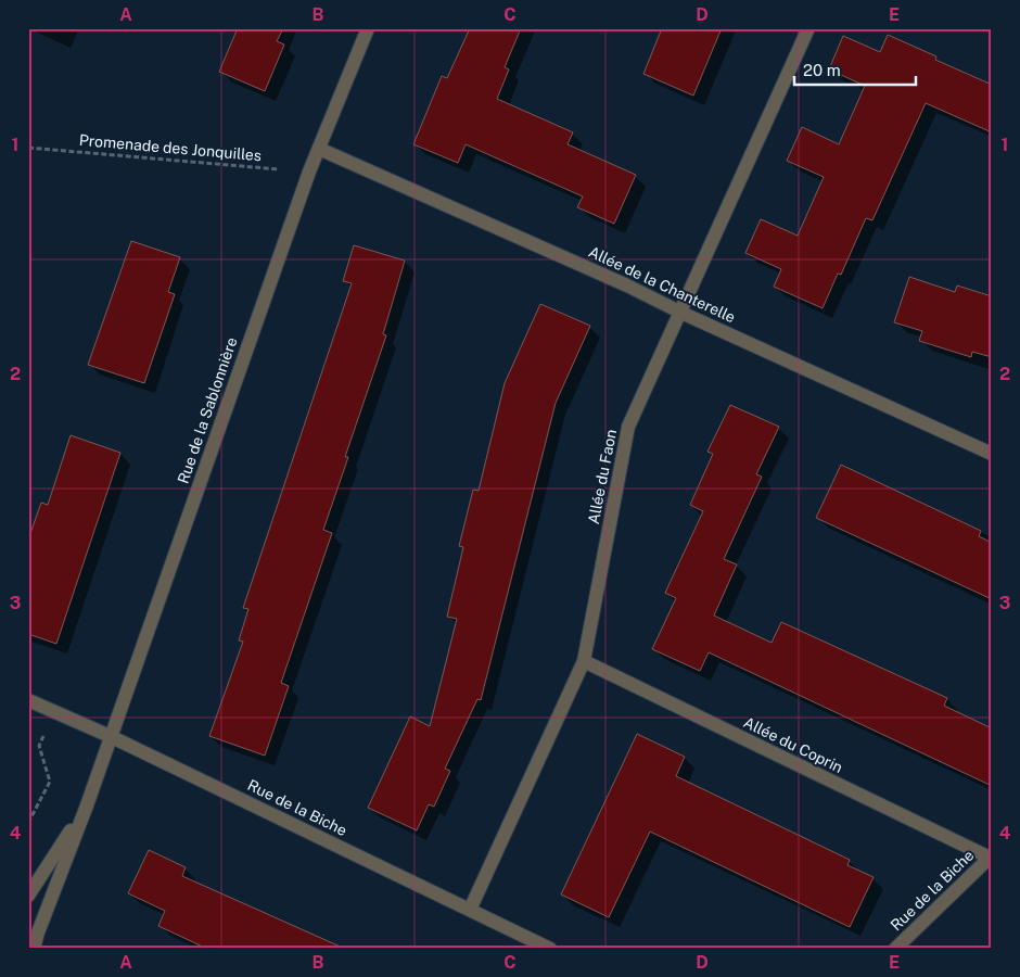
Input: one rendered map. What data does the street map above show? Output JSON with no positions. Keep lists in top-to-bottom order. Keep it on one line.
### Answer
{"streets":{"street":["Allée de la Chanterelle","Rue de la Sablonnière","Allée du Faon","Allée du Coprin","Rue de la Biche"],"path":["Promenade des Jonquilles"]},"crossings":[["Promenade des Jonquilles","Rue de la Sablonnière"],["Allée de la Chanterelle","Rue de la Sablonnière"],["Allée de la Chanterelle","Allée du Faon"],["Rue de la Sablonnière","Rue de la Biche"],["Allée du Faon","Allée du Coprin"],["Allée du Faon","Rue de la Biche"],["Allée du Coprin","Rue de la Biche"]],"scale_bar":"20 m","grid":{"columns":["A","B","C","D","E"],"rows":["1","2","3","4"]}}
